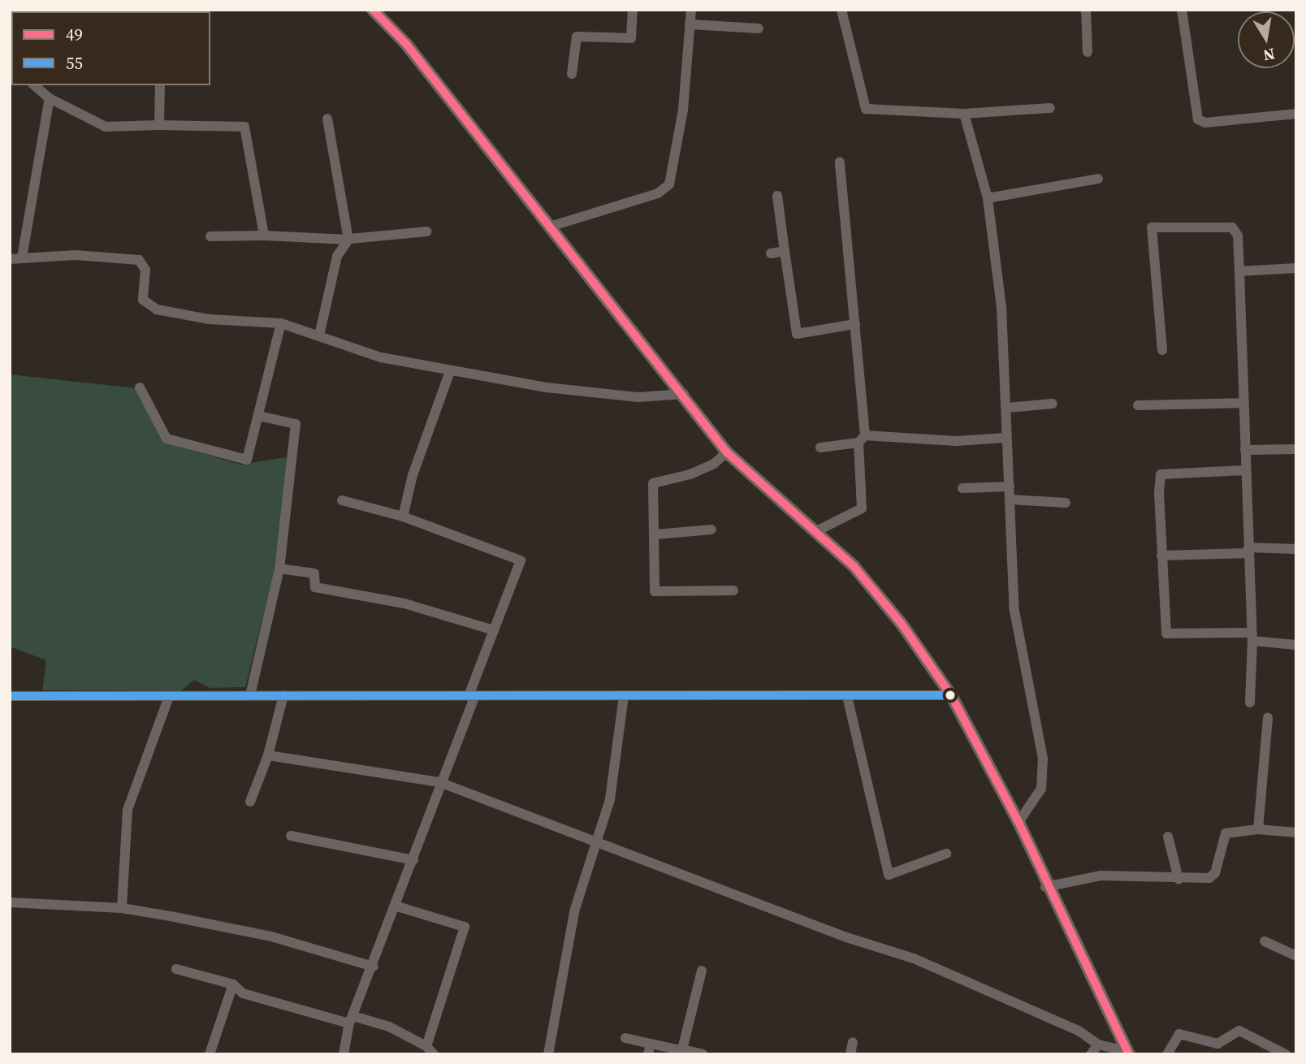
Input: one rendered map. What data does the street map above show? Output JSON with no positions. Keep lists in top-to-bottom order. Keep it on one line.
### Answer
{"lines":["transit line 49","transit line 55"],"legend":["49","55"],"north":"bottom"}
